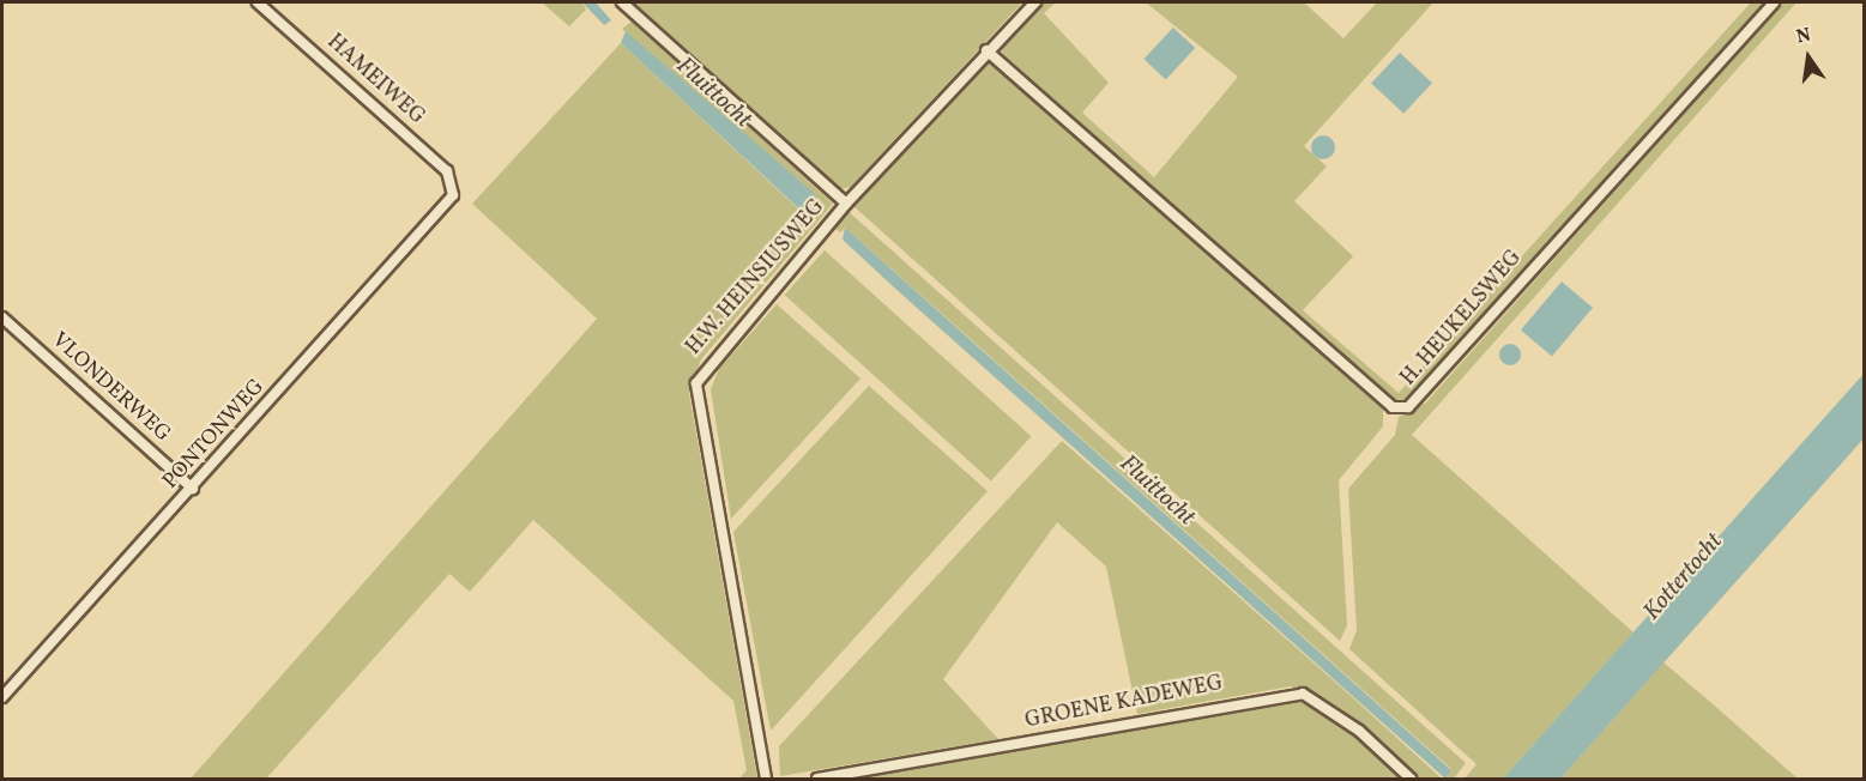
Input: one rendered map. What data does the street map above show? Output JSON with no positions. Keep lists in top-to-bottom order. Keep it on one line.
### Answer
{"streets":{"street":["HAMEIWEG","H.W. HEINSIUSWEG","H. HEUKELSWEG","VLONDERWEG","PONTONWEG","GROENE KADEWEG"]},"crossings":[["HAMEIWEG","PONTONWEG"],["H.W. HEINSIUSWEG","H. HEUKELSWEG"],["VLONDERWEG","PONTONWEG"]],"water":["Fluittocht","Kottertocht"],"north":"top"}
